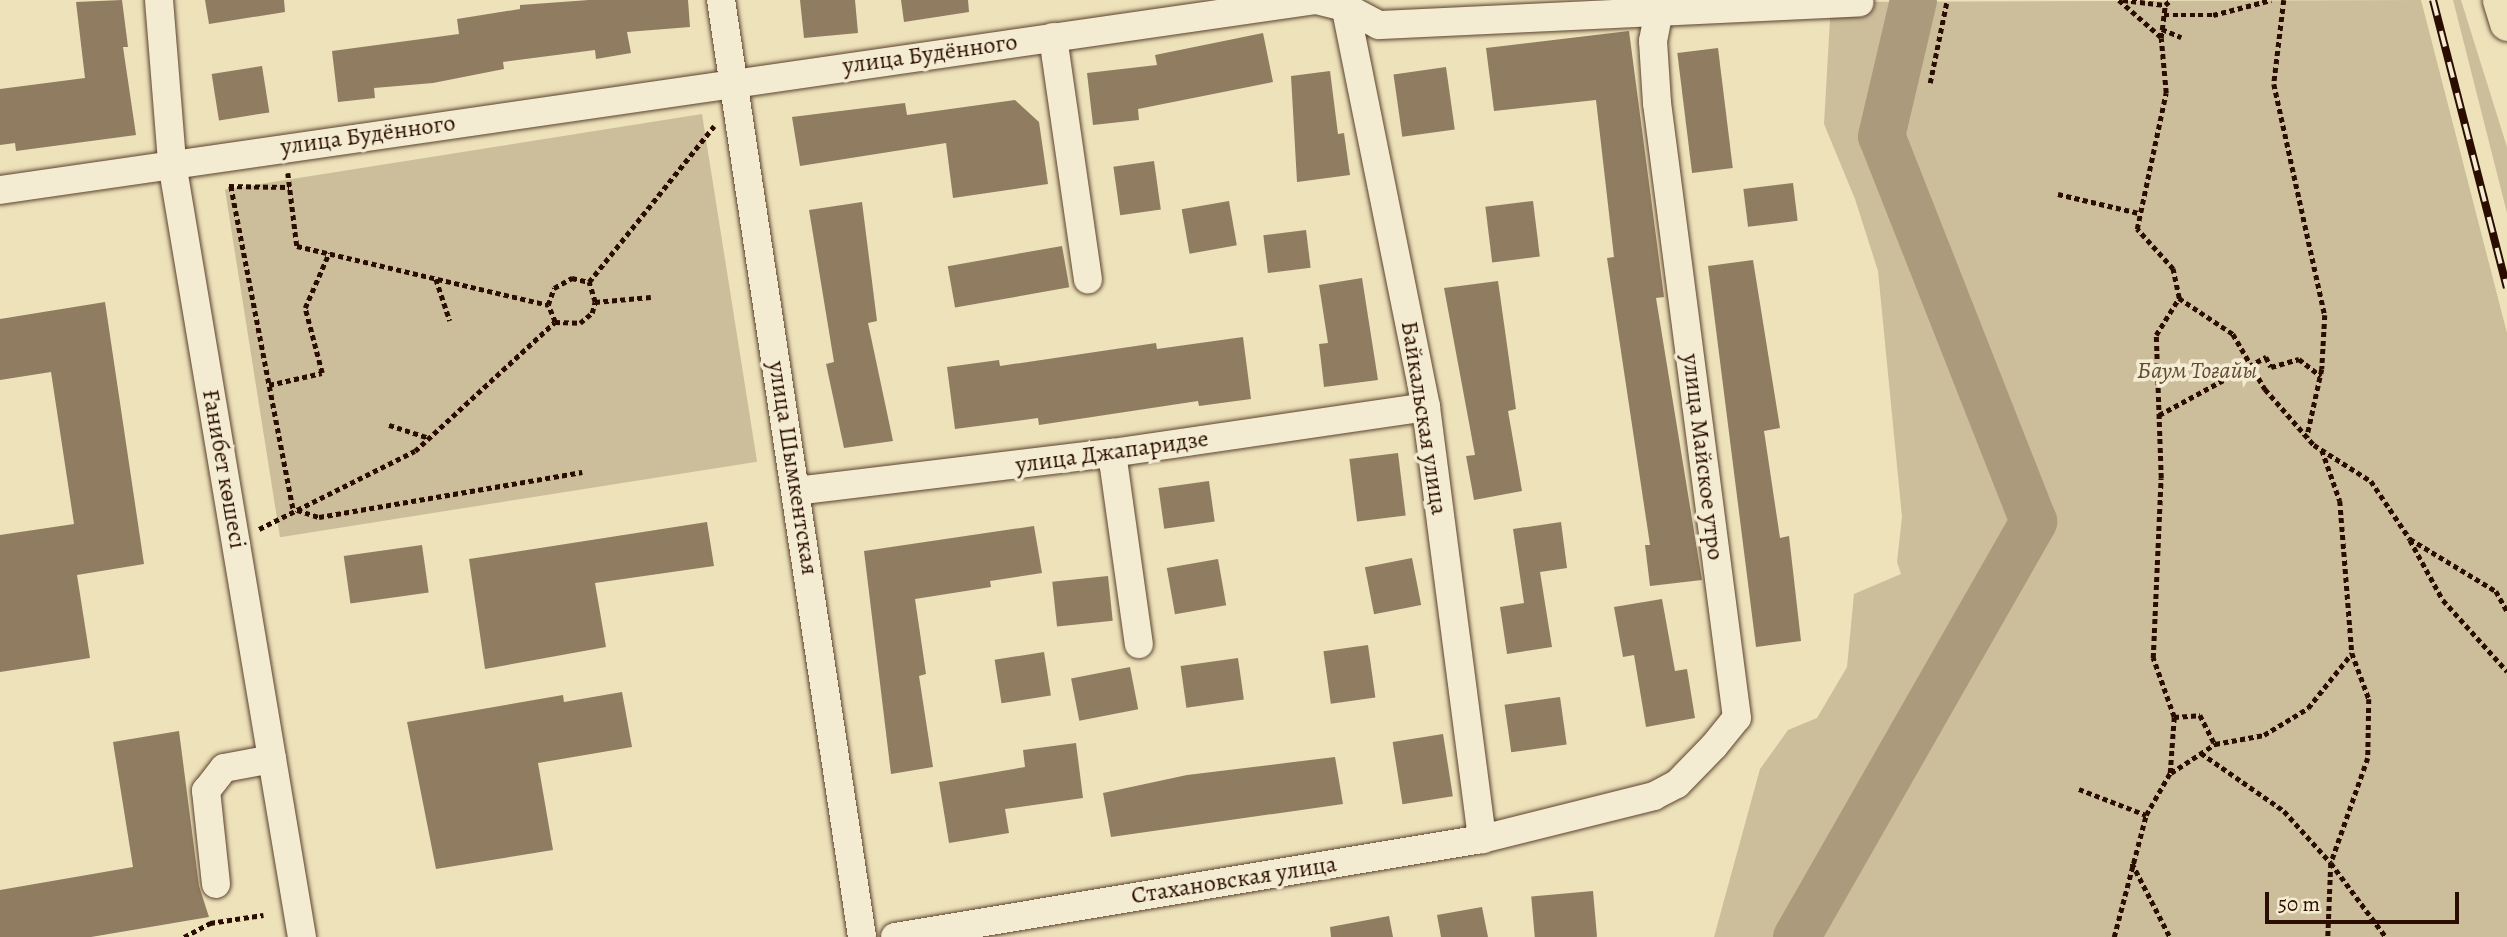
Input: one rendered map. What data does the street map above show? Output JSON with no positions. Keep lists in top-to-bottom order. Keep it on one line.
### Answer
{"streets":{"street":["улица Будённого","Байкальская улица","улица Джапаридзе","улица Майское утро","улица Шымкентская","Ғанибет көшесі","Стахановская улица"]},"crossings":[["улица Будённого","Байкальская улица"],["улица Будённого","улица Майское утро"],["улица Будённого","улица Шымкентская"],["улица Будённого","Ғанибет көшесі"],["Байкальская улица","улица Джапаридзе"],["Байкальская улица","Стахановская улица"],["улица Джапаридзе","улица Шымкентская"],["улица Майское утро","Стахановская улица"]],"parks":["Баум Тоғайы"],"scale_bar":"50 m"}
